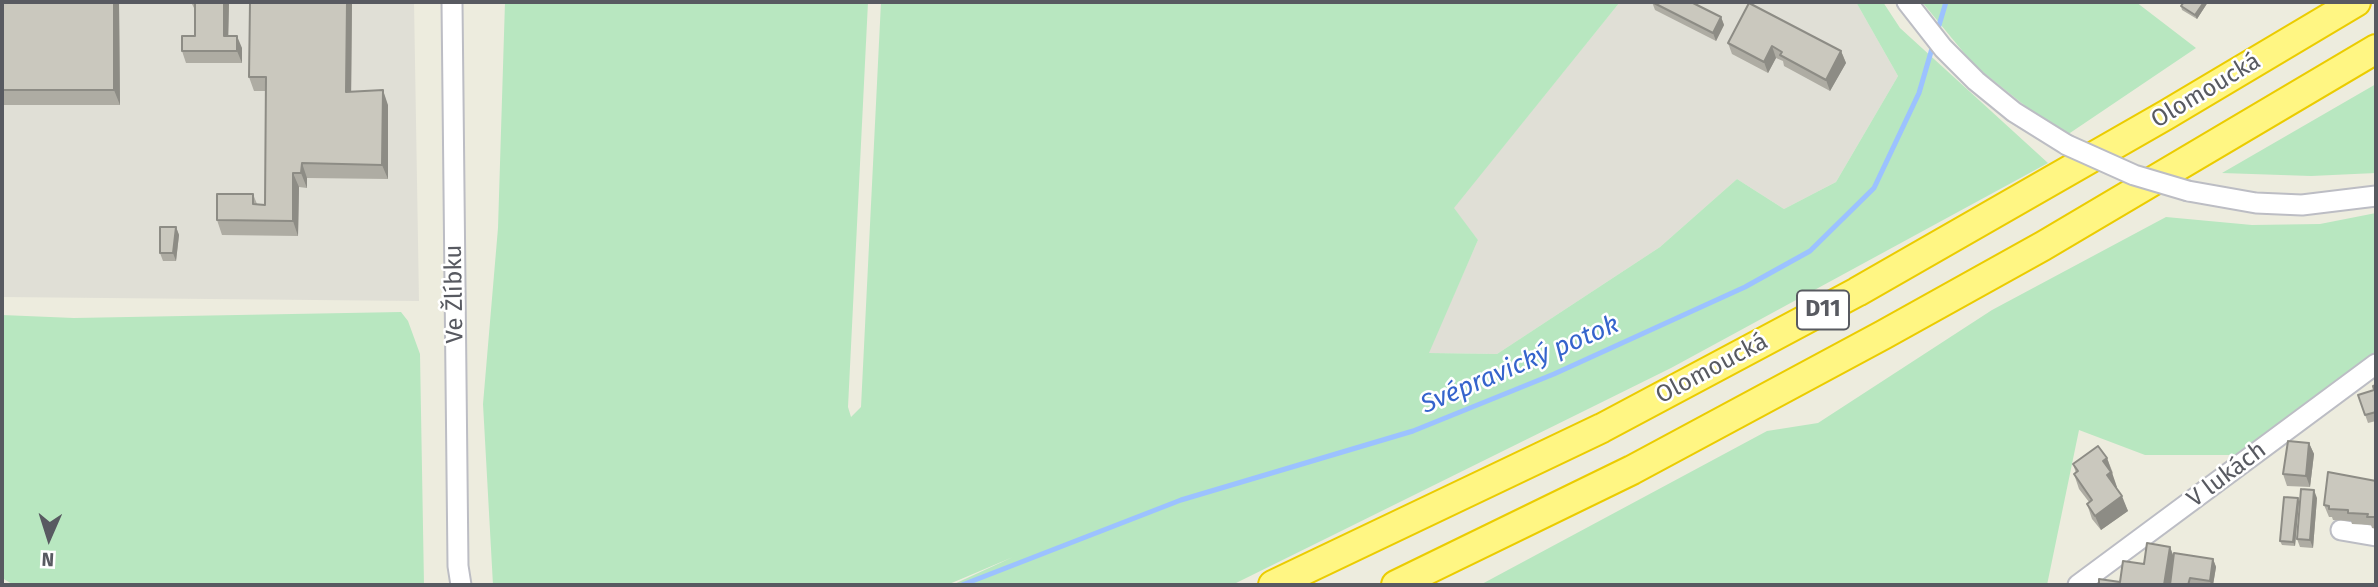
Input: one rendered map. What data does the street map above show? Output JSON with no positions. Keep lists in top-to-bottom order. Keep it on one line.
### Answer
{"streets":{"highway":["Olomoucká","D11"],"street":["Ve Žlíbku","V lukách"]},"water":["Svépravický potok"],"north":"bottom"}
